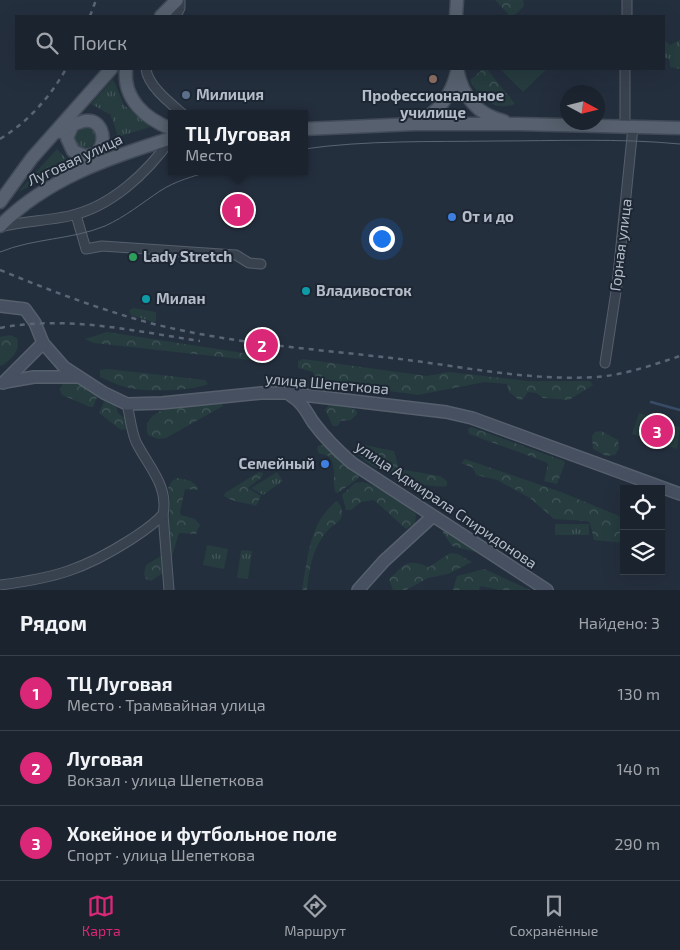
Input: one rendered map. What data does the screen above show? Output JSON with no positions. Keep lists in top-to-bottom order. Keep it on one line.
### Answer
{"streets":{"main road":["Луговая улица","улица Шепеткова","улица Адмирала Спиридонова"],"street":["Горная улица"]},"crossings":[["улица Шепеткова","улица Адмирала Спиридонова"]],"places":["Профессиональное училище","Милиция","От и до","Lady Stretch","Владивосток","Милан","Семейный"],"north":"right","page":{"search":"Поиск","popup":["ТЦ Луговая","Место"],"pins":["1","2","3"],"heading":["Рядом","Найдено: 3"],"list":[{"mark":"1","name":"ТЦ Луговая","note":"Место · Трамвайная улица","value":"130 m"},{"mark":"2","name":"Луговая","note":"Вокзал · улица Шепеткова","value":"140 m"},{"mark":"3","name":"Хокейное и футбольное поле","note":"Спорт · улица Шепеткова","value":"290 m"}],"nav":["Карта","Маршрут","Сохранённые"]}}
